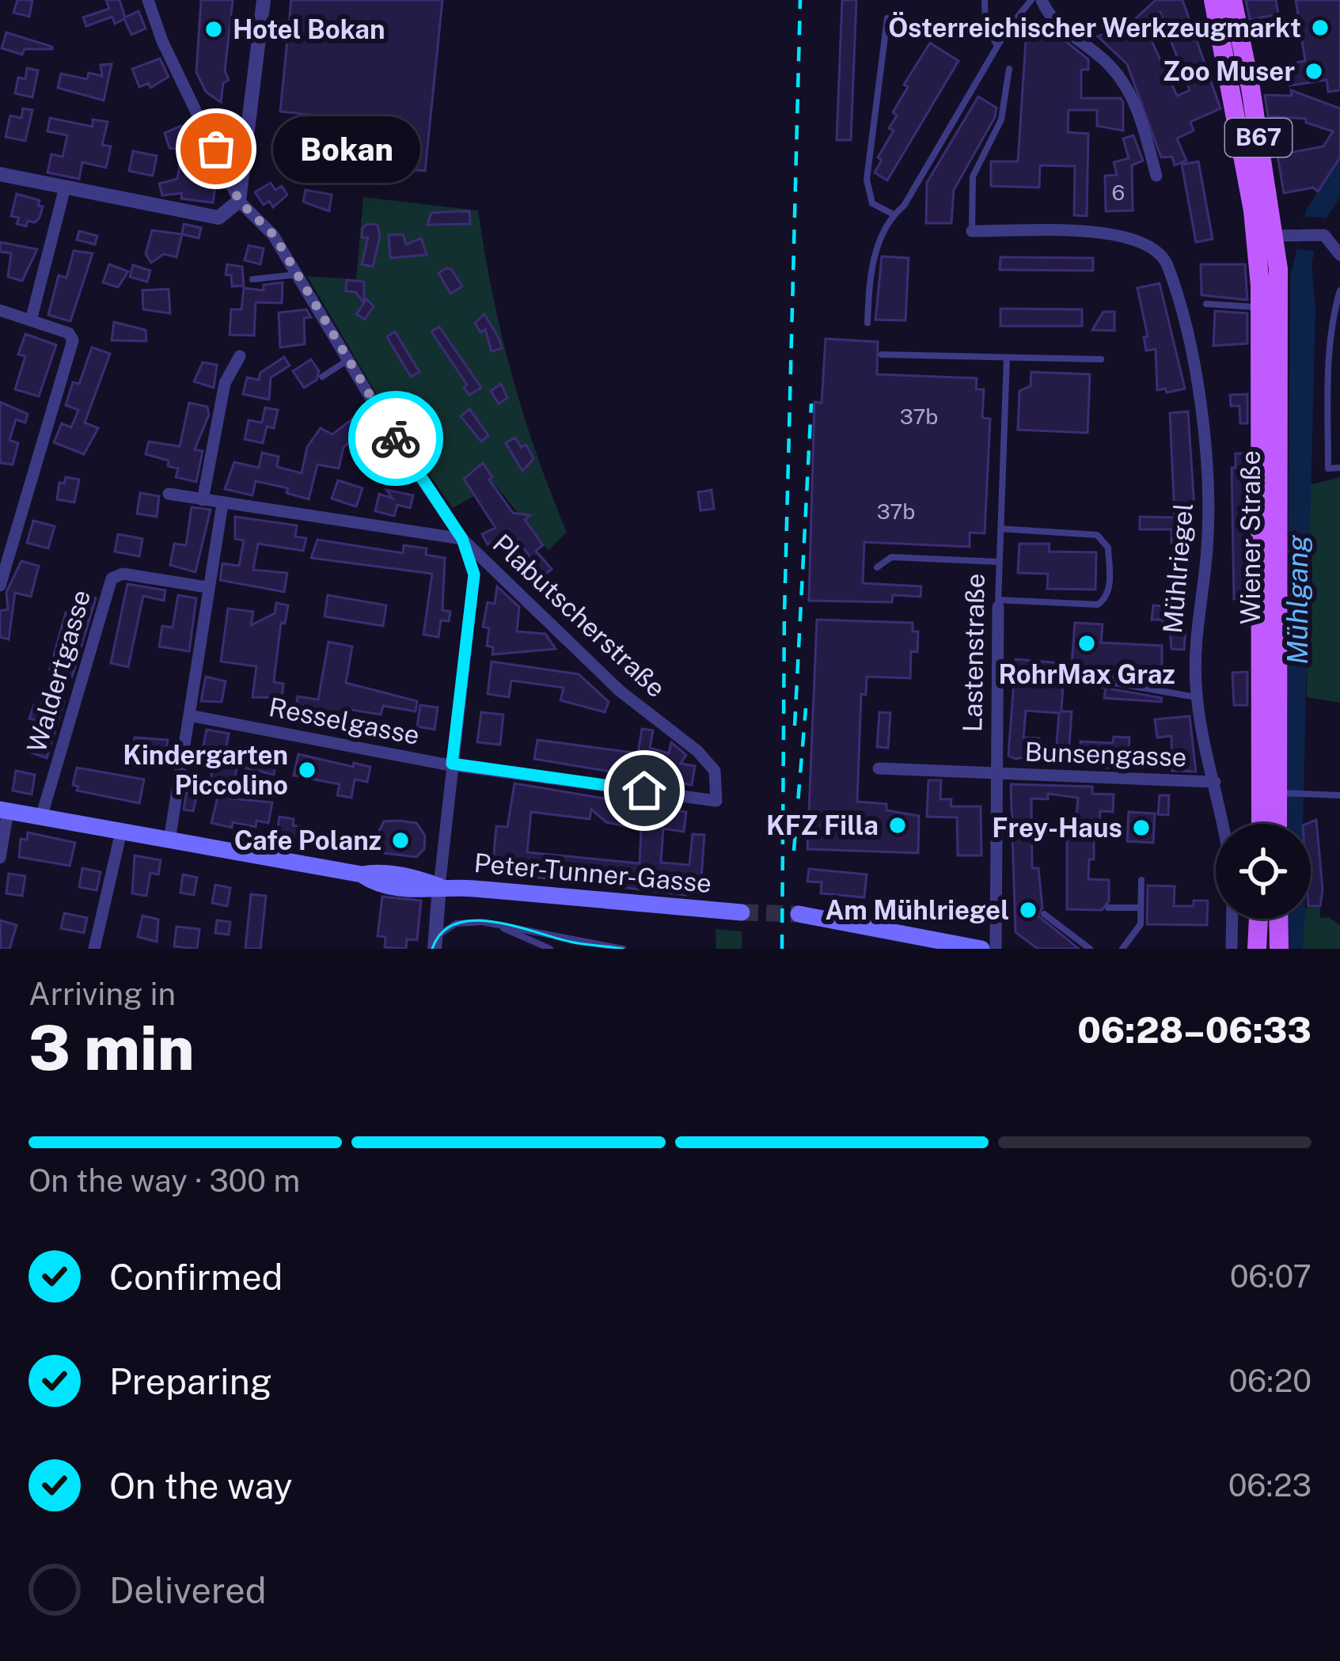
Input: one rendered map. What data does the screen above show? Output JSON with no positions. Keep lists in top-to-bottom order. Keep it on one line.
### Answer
{"streets":{"main road":["B67","Wiener Straße","Peter-Tunner-Gasse"],"street":["Mühlriegel","Plabutscherstraße","Lastenstraße","Waldertgasse","Resselgasse","Bunsengasse"]},"crossings":[["Mühlriegel","Bunsengasse"],["Plabutscherstraße","Resselgasse"],["Lastenstraße","Bunsengasse"],["Waldertgasse","Peter-Tunner-Gasse"]],"water":["Mühlgang"],"places":["Österreichischer Werkzeugmarkt","Hotel Bokan","Zoo Muser","Bokan","RohrMax Graz","Kindergarten Piccolino","KFZ Filla","Frey-Haus","Cafe Polanz","Am Mühlriegel"],"house_numbers":["6","37b","37b"],"page":{"bubble":"Bokan","heading":["3 min","Arriving in","06:28–06:33"],"bar":"On the way · 300 m","list":[["Confirmed","06:07"],["Preparing","06:20"],["On the way","06:23"],"Delivered"]}}
